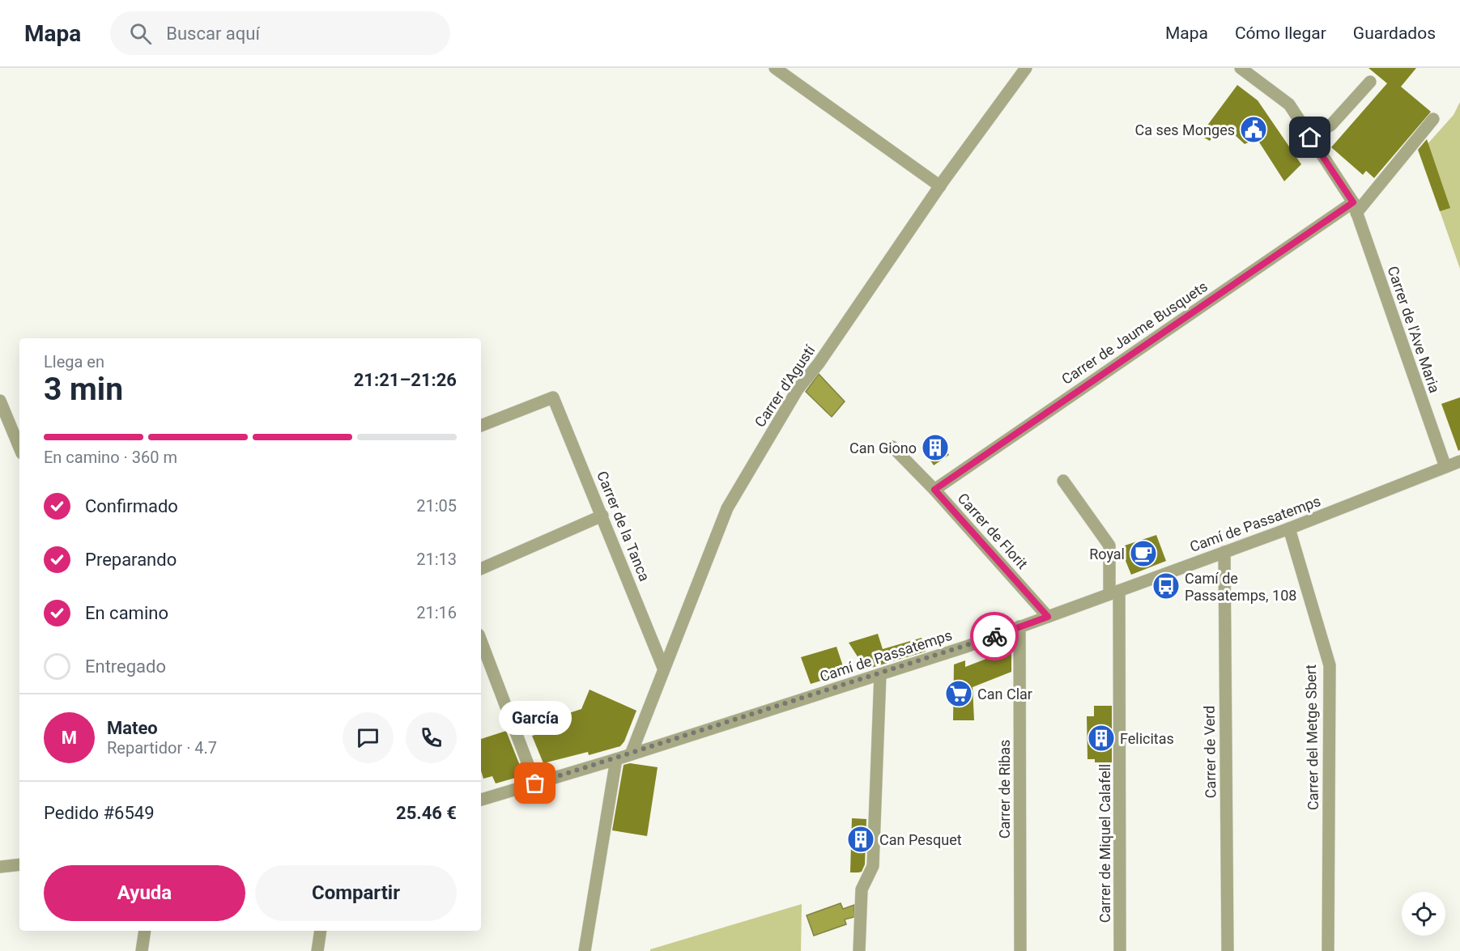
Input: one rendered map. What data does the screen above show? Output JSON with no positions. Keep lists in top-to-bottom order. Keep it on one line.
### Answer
{"streets":{"street":["Carrer de l'Ave Maria","Carrer de Jaume Busquets","Carrer d'Agustí","Camí de Passatemps","Carrer de la Tanca","Carrer de Florit","Carrer del Metge Sbert","Carrer de Verd","Carrer de Ribas","Carrer de Miquel Calafell"]},"crossings":[["Carrer de l'Ave Maria","Carrer de Jaume Busquets"],["Carrer de l'Ave Maria","Camí de Passatemps"],["Carrer de Jaume Busquets","Carrer de Florit"],["Carrer d'Agustí","Camí de Passatemps"],["Carrer d'Agustí","Carrer de la Tanca"],["Camí de Passatemps","Carrer de Florit"],["Camí de Passatemps","Carrer del Metge Sbert"],["Camí de Passatemps","Carrer de Verd"],["Camí de Passatemps","Carrer de Ribas"],["Camí de Passatemps","Carrer de Miquel Calafell"]],"places":{"public building":["Ca ses Monges"],"building":["Can Giono","Felicitas","Can Pesquet"],"cafe":["Royal"],"bus stop":["Camí de Passatemps, 108"],"supermarket":["Can Clar"],"other":["García"]},"page":{"header":"Mapa","search":"Buscar aquí","nav":["Mapa","Cómo llegar","Guardados"],"heading":["3 min","Llega en","21:21–21:26"],"panel":["Mateo","Repartidor · 4.7","Pedido #6549","25.46 €"],"bar":"En camino · 360 m","list":[["Confirmado","21:05"],["Preparando","21:13"],["En camino","21:16"],"Entregado"],"bubble":"García","round":"M","buttons":["Ayuda","Compartir"]}}
